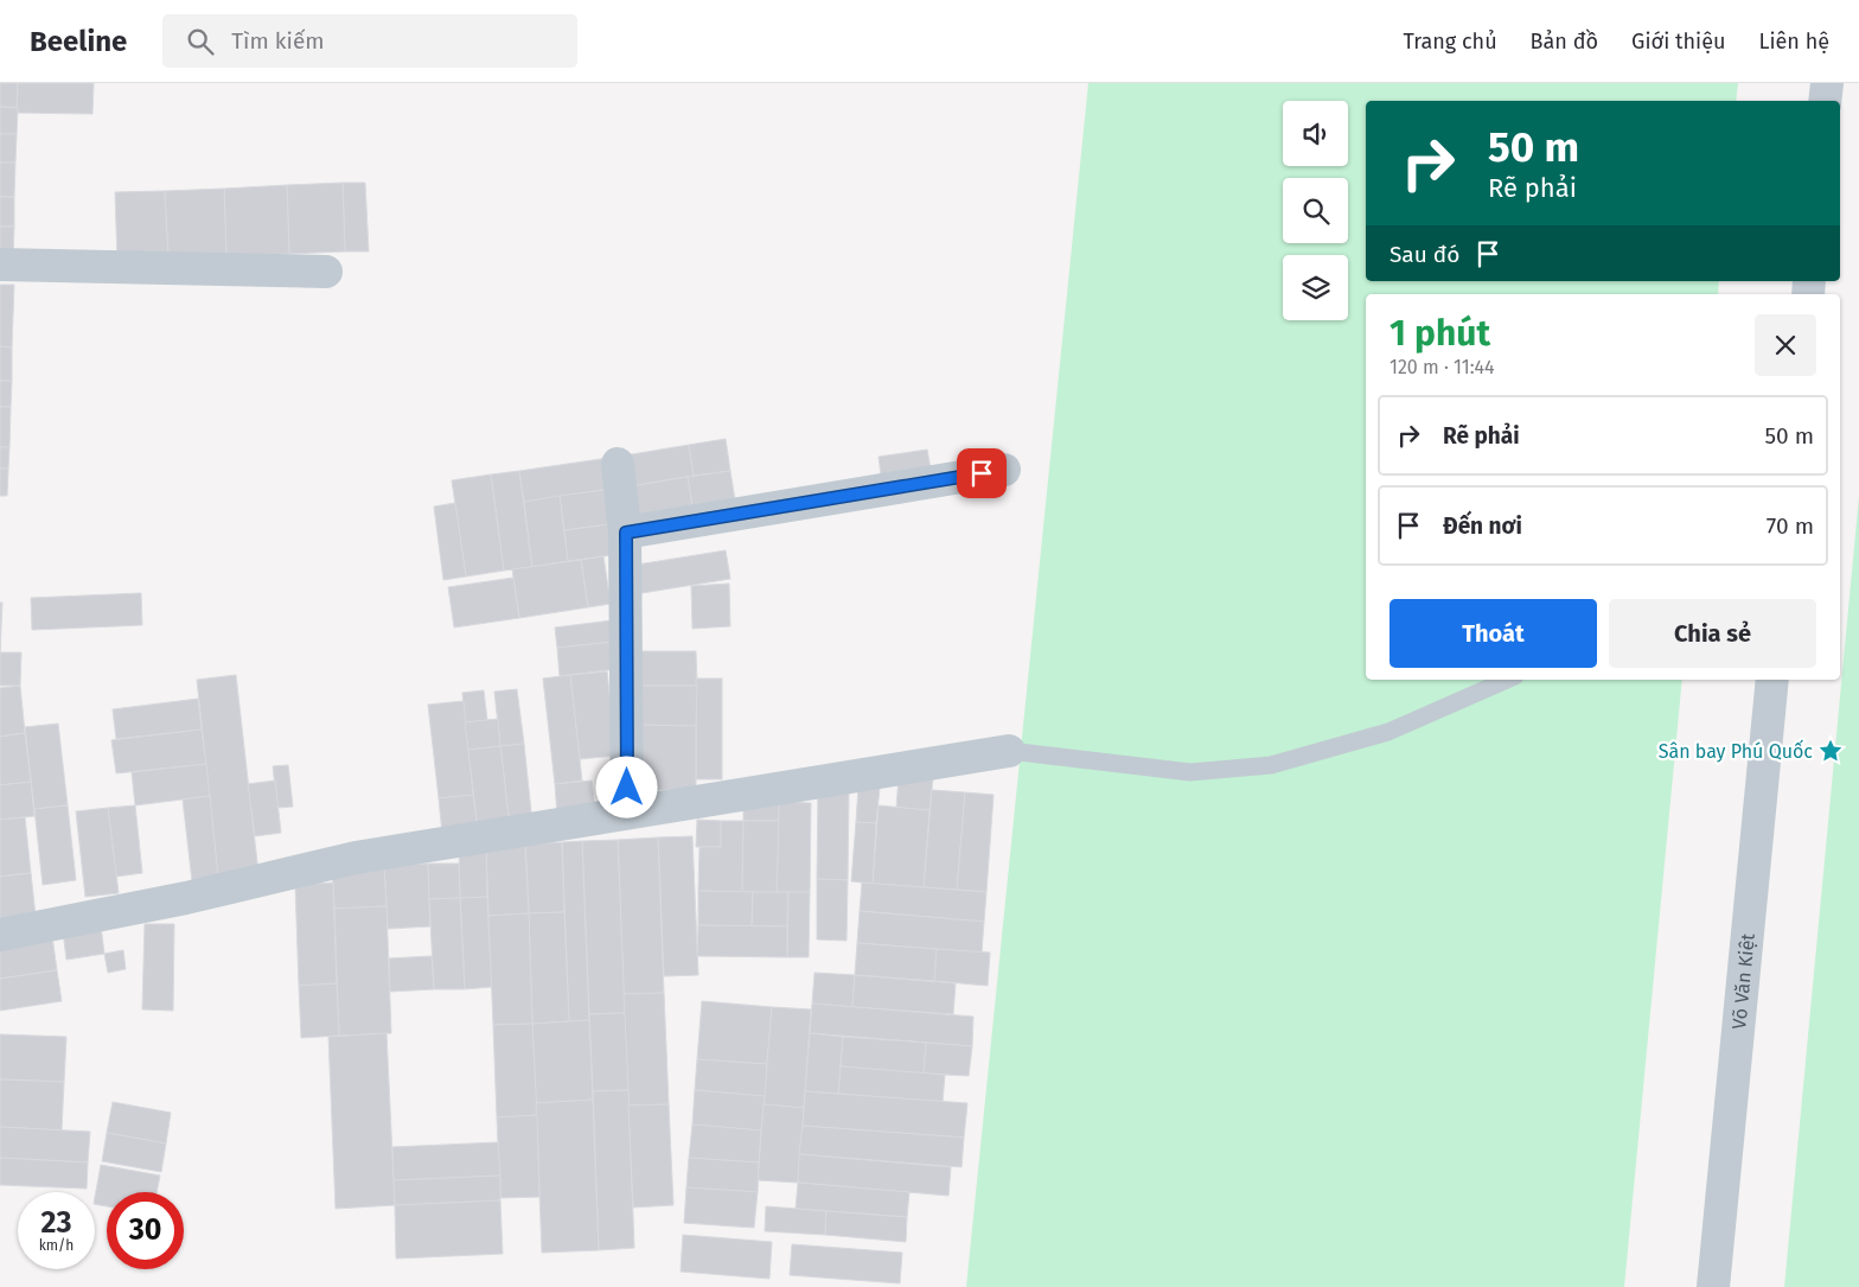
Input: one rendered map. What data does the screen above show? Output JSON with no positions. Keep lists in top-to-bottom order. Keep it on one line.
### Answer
{"streets":{"street":["Võ Văn Kiệt"]},"places":{"place":["Sân bay Phú Quốc"]},"page":{"header":"Beeline","search":"Tìm kiếm","nav":["Trang chủ","Bản đồ","Giới thiệu","Liên hệ"],"turn":["50 m","Rẽ phải"],"then":"Sau đó","heading":["1 phút","120 m · 11:44"],"list":[{"name":"Rẽ phải","value":"50 m"},{"name":"Đến nơi","value":"70 m"}],"buttons":["Thoát","Chia sẻ"],"speed":"23 km/h","limit":"30"}}
